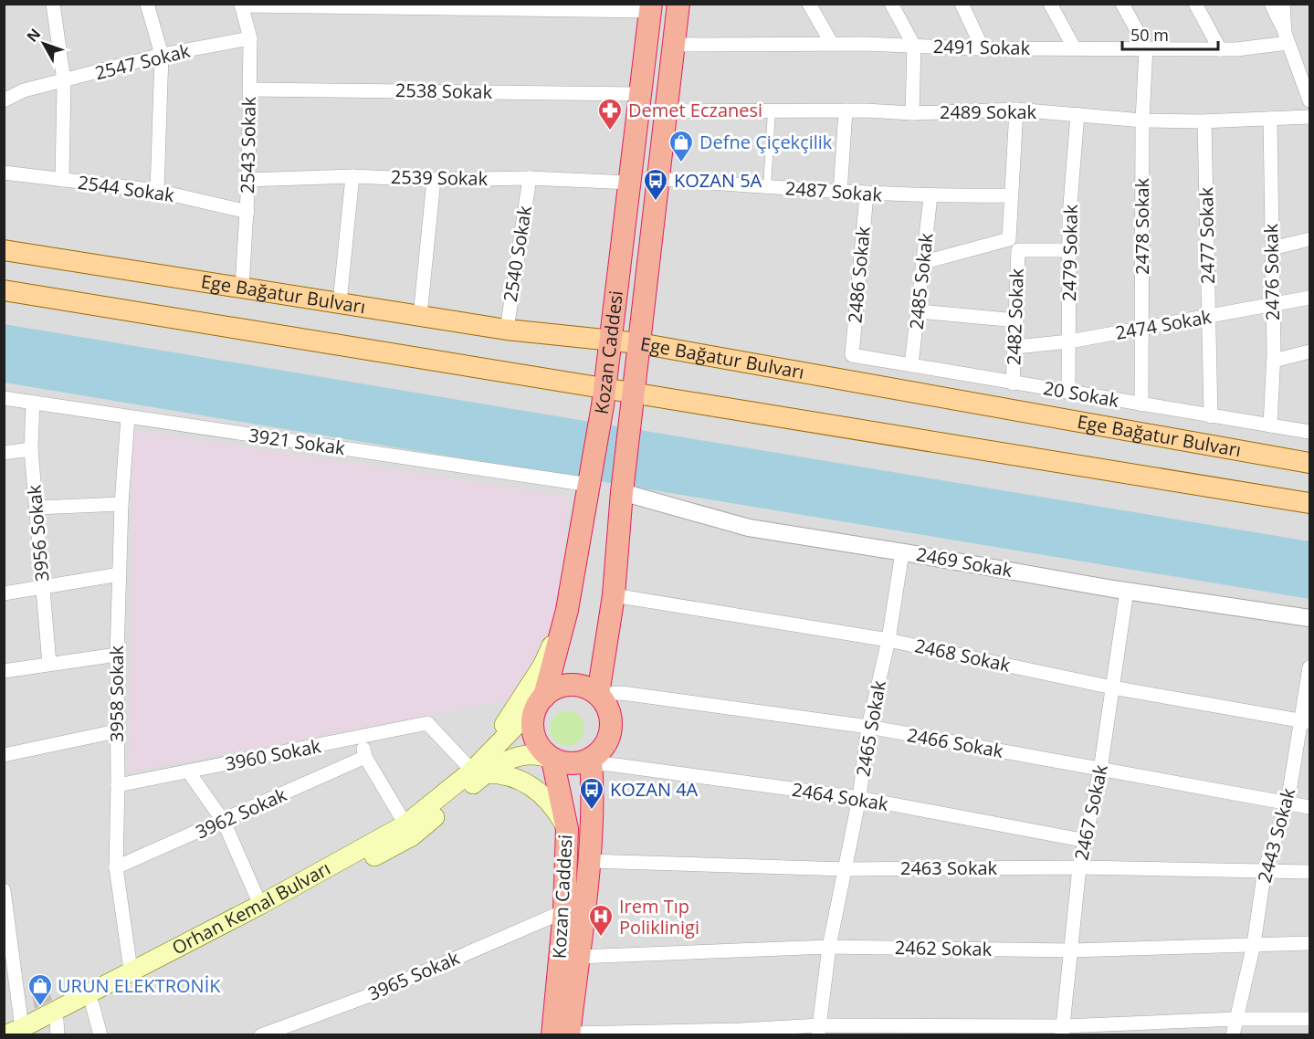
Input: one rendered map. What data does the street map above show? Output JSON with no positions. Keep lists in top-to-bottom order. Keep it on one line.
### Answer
{"streets":{"highway":["Kozan Caddesi"],"main road":["Ege Bağatur Bulvarı","Orhan Kemal Bulvarı"],"street":["2491 Sokak","2547 Sokak","2538 Sokak","2489 Sokak","2543 Sokak","2539 Sokak","2544 Sokak","2487 Sokak","2478 Sokak","2477 Sokak","2479 Sokak","2540 Sokak","2476 Sokak","2486 Sokak","2485 Sokak","2482 Sokak","2474 Sokak","20 Sokak","3921 Sokak","3956 Sokak","2469 Sokak","2468 Sokak","3958 Sokak","2465 Sokak","2466 Sokak","3960 Sokak","2464 Sokak","2467 Sokak","3962 Sokak","2443 Sokak","2463 Sokak","2462 Sokak","3965 Sokak"]},"crossings":[["2491 Sokak","2478 Sokak"],["2491 Sokak","Kozan Caddesi"],["2547 Sokak","2543 Sokak"],["2538 Sokak","2543 Sokak"],["2538 Sokak","Kozan Caddesi"],["2489 Sokak","2478 Sokak"],["2489 Sokak","2477 Sokak"],["2489 Sokak","2479 Sokak"],["2489 Sokak","2476 Sokak"],["2489 Sokak","2482 Sokak"],["2489 Sokak","Kozan Caddesi"],["2543 Sokak","2539 Sokak"],["2543 Sokak","2544 Sokak"],["2543 Sokak","Ege Bağatur Bulvarı"],["2539 Sokak","2540 Sokak"],["2539 Sokak","Kozan Caddesi"],["2487 Sokak","2486 Sokak"],["2487 Sokak","2485 Sokak"],["2487 Sokak","2482 Sokak"],["2487 Sokak","Kozan Caddesi"],["2478 Sokak","2474 Sokak"],["2478 Sokak","20 Sokak"],["2477 Sokak","2474 Sokak"],["2477 Sokak","20 Sokak"],["2479 Sokak","2474 Sokak"],["2479 Sokak","20 Sokak"],["2540 Sokak","Ege Bağatur Bulvarı"],["2476 Sokak","2474 Sokak"],["2476 Sokak","20 Sokak"],["2486 Sokak","20 Sokak"],["2485 Sokak","20 Sokak"],["Ege Bağatur Bulvarı","Kozan Caddesi"],["2482 Sokak","2474 Sokak"],["2482 Sokak","20 Sokak"],["Kozan Caddesi","3921 Sokak"],["Kozan Caddesi","2469 Sokak"],["Kozan Caddesi","2468 Sokak"],["Kozan Caddesi","2466 Sokak"],["Kozan Caddesi","2464 Sokak"],["Kozan Caddesi","2463 Sokak"],["Kozan Caddesi","2462 Sokak"],["Kozan Caddesi","3965 Sokak"],["3921 Sokak","3956 Sokak"],["3921 Sokak","3958 Sokak"],["2469 Sokak","2465 Sokak"],["2469 Sokak","2467 Sokak"],["2468 Sokak","2465 Sokak"],["2468 Sokak","2467 Sokak"],["2468 Sokak","2443 Sokak"],["3958 Sokak","3960 Sokak"],["3958 Sokak","3962 Sokak"],["3958 Sokak","Orhan Kemal Bulvarı"],["2465 Sokak","2466 Sokak"],["2465 Sokak","2464 Sokak"],["2465 Sokak","2463 Sokak"],["2465 Sokak","2462 Sokak"],["2466 Sokak","2464 Sokak"],["2466 Sokak","2467 Sokak"],["2466 Sokak","2443 Sokak"],["3960 Sokak","Orhan Kemal Bulvarı"],["2464 Sokak","2467 Sokak"],["2467 Sokak","2463 Sokak"],["2467 Sokak","2462 Sokak"],["2443 Sokak","2463 Sokak"],["2443 Sokak","2462 Sokak"]],"places":{"pharmacy":["Demet Eczanesi"],"shop":["Defne Çiçekçilik","URUN ELEKTRONİK"],"bus stop":["KOZAN 5A","KOZAN 4A"],"hospital":["Irem Tıp Poliklinigi"]},"scale_bar":"50 m","north":"top left"}
